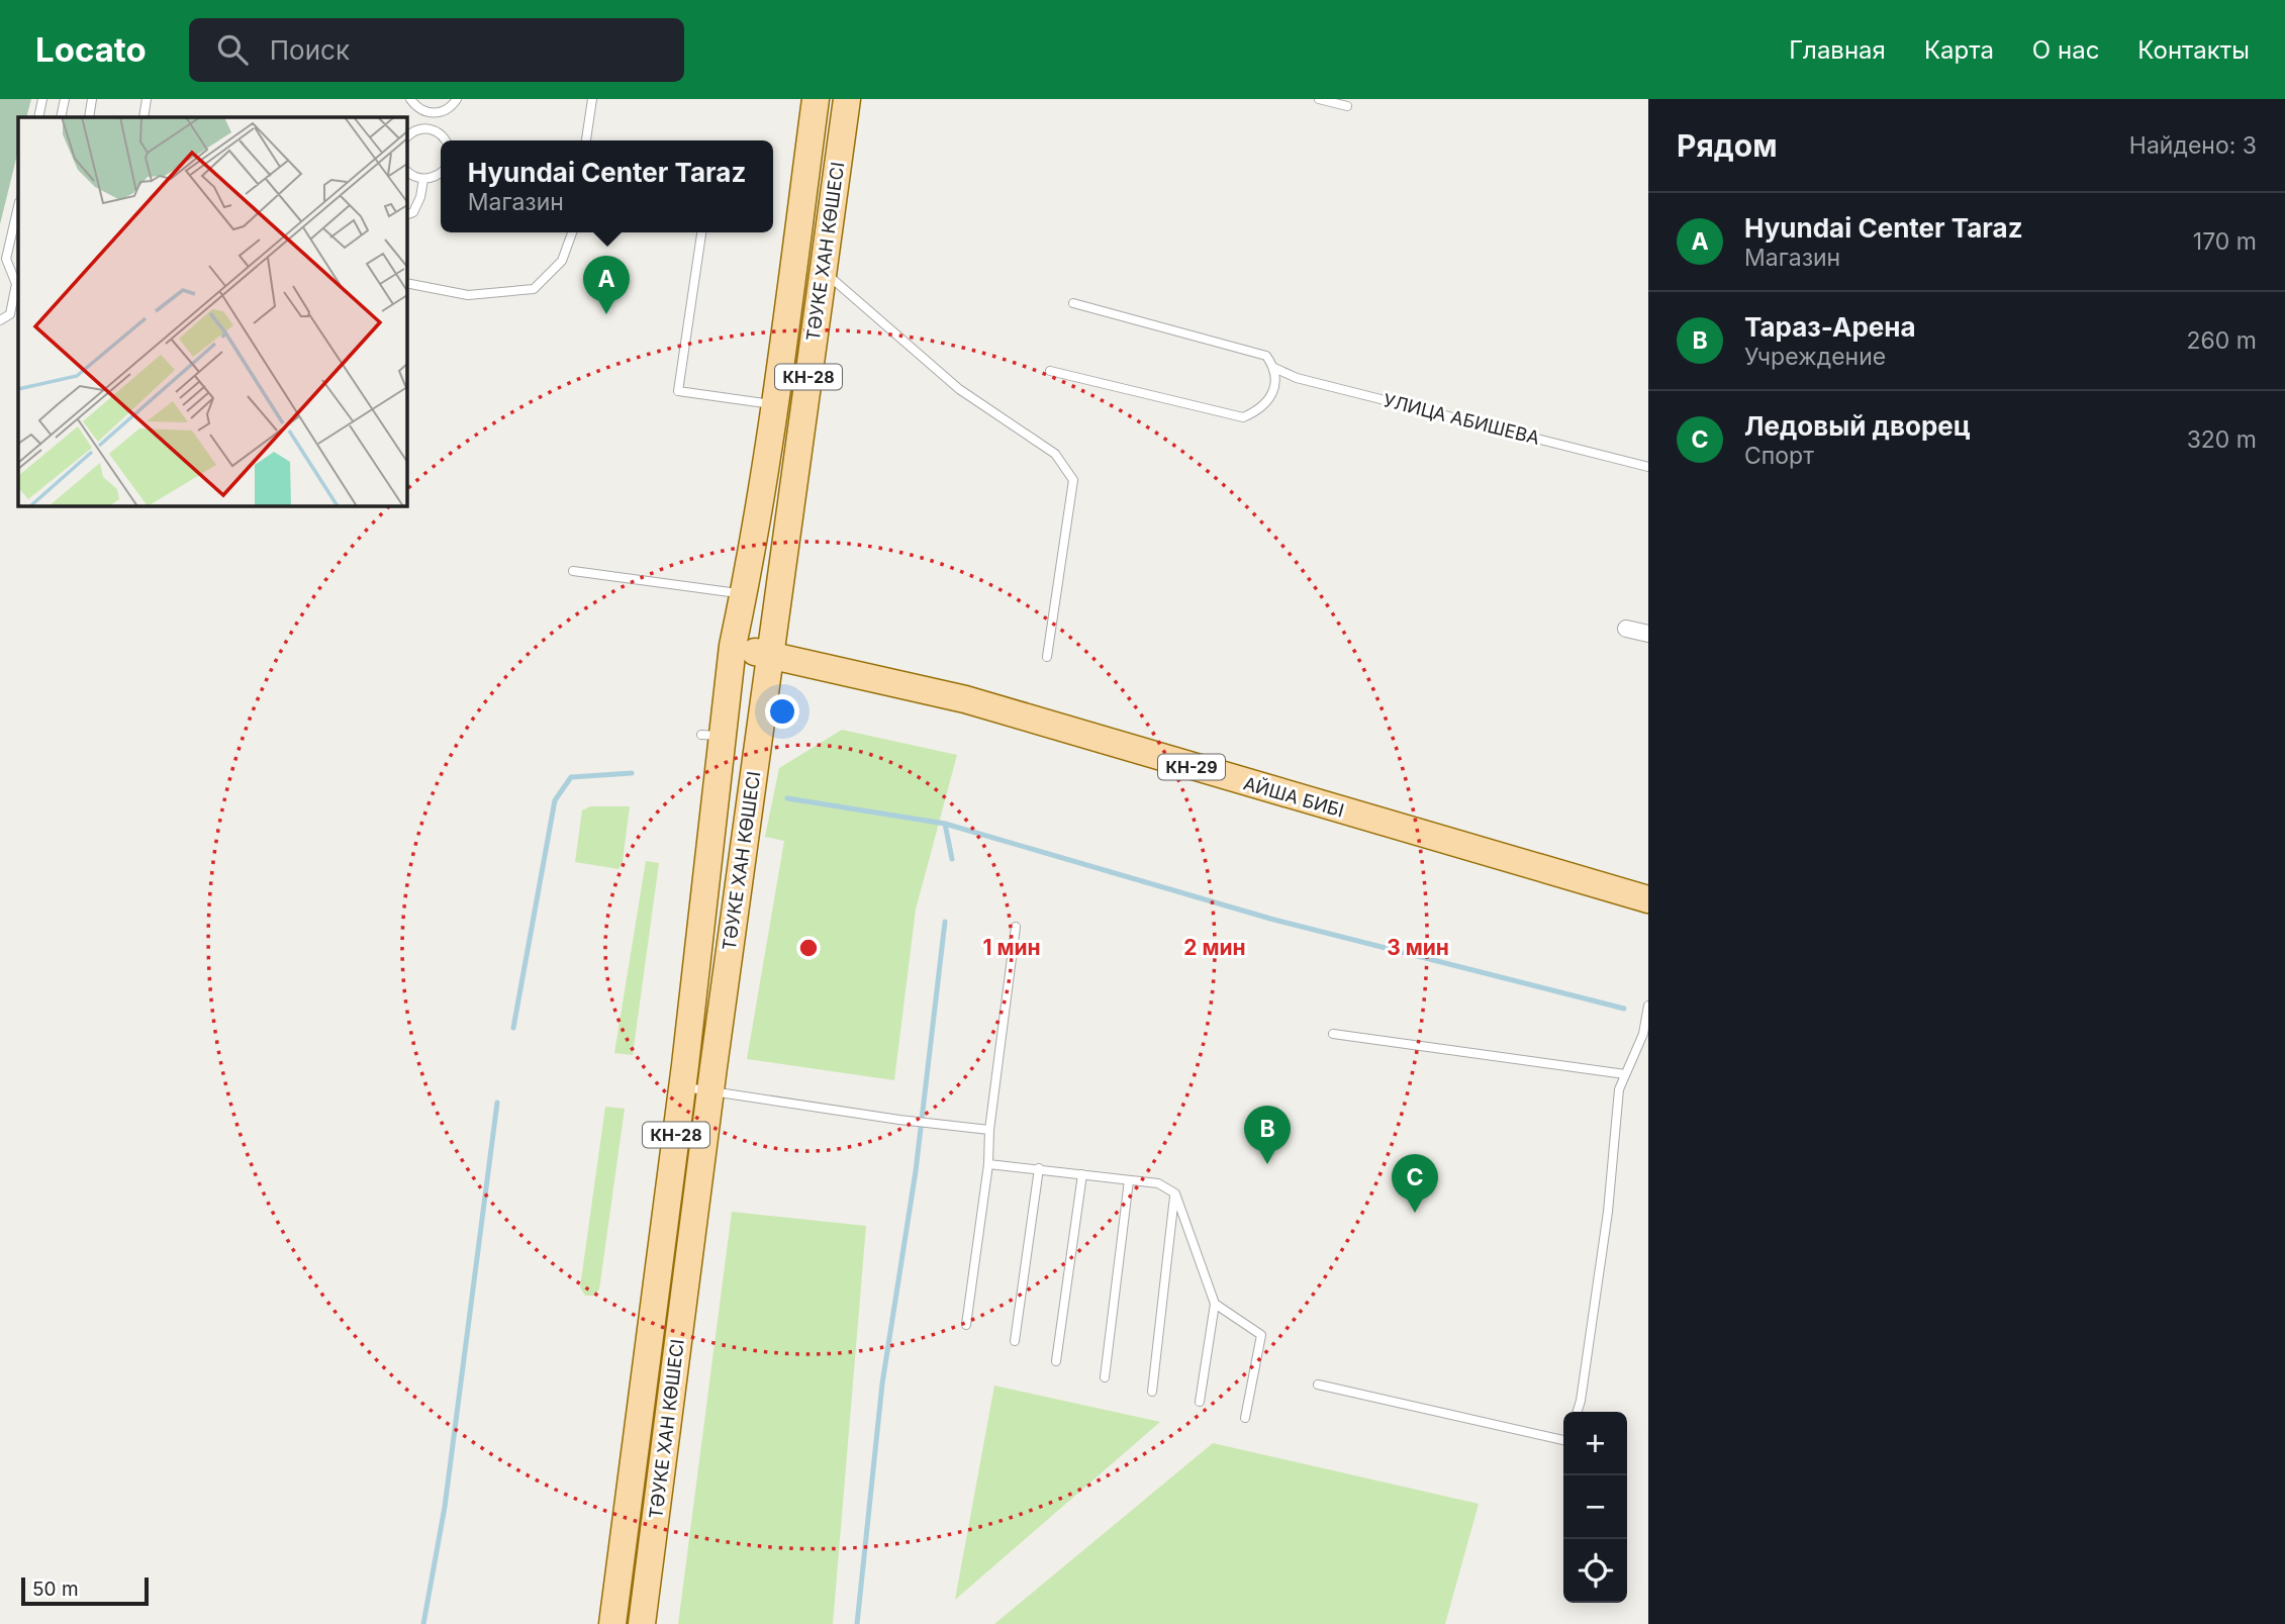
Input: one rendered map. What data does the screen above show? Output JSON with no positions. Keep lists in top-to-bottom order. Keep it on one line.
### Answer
{"streets":{"main road":["ТӘУКЕ ХАН КӨШЕСІ","КН-28","КН-29","АЙША БИБІ"],"lane":["УЛИЦА АБИШЕВА"]},"crossings":[["ТӘУКЕ ХАН КӨШЕСІ","АЙША БИБІ"]],"scale_bar":"50 m","page":{"header":"Locato","search":"Поиск","nav":["Главная","Карта","О нас","Контакты"],"heading":["Рядом","Найдено: 3"],"popup":["Hyundai Center Taraz","Магазин"],"list":[{"mark":"A","name":"Hyundai Center Taraz","note":"Магазин","value":"170 m"},{"mark":"B","name":"Тараз-Арена","note":"Учреждение","value":"260 m"},{"mark":"C","name":"Ледовый дворец","note":"Спорт","value":"320 m"}],"pins":["A","B","C"],"map_buttons":["+","−"],"scale":"50 m"},"rings":["1 мин","2 мин","3 мин"]}
